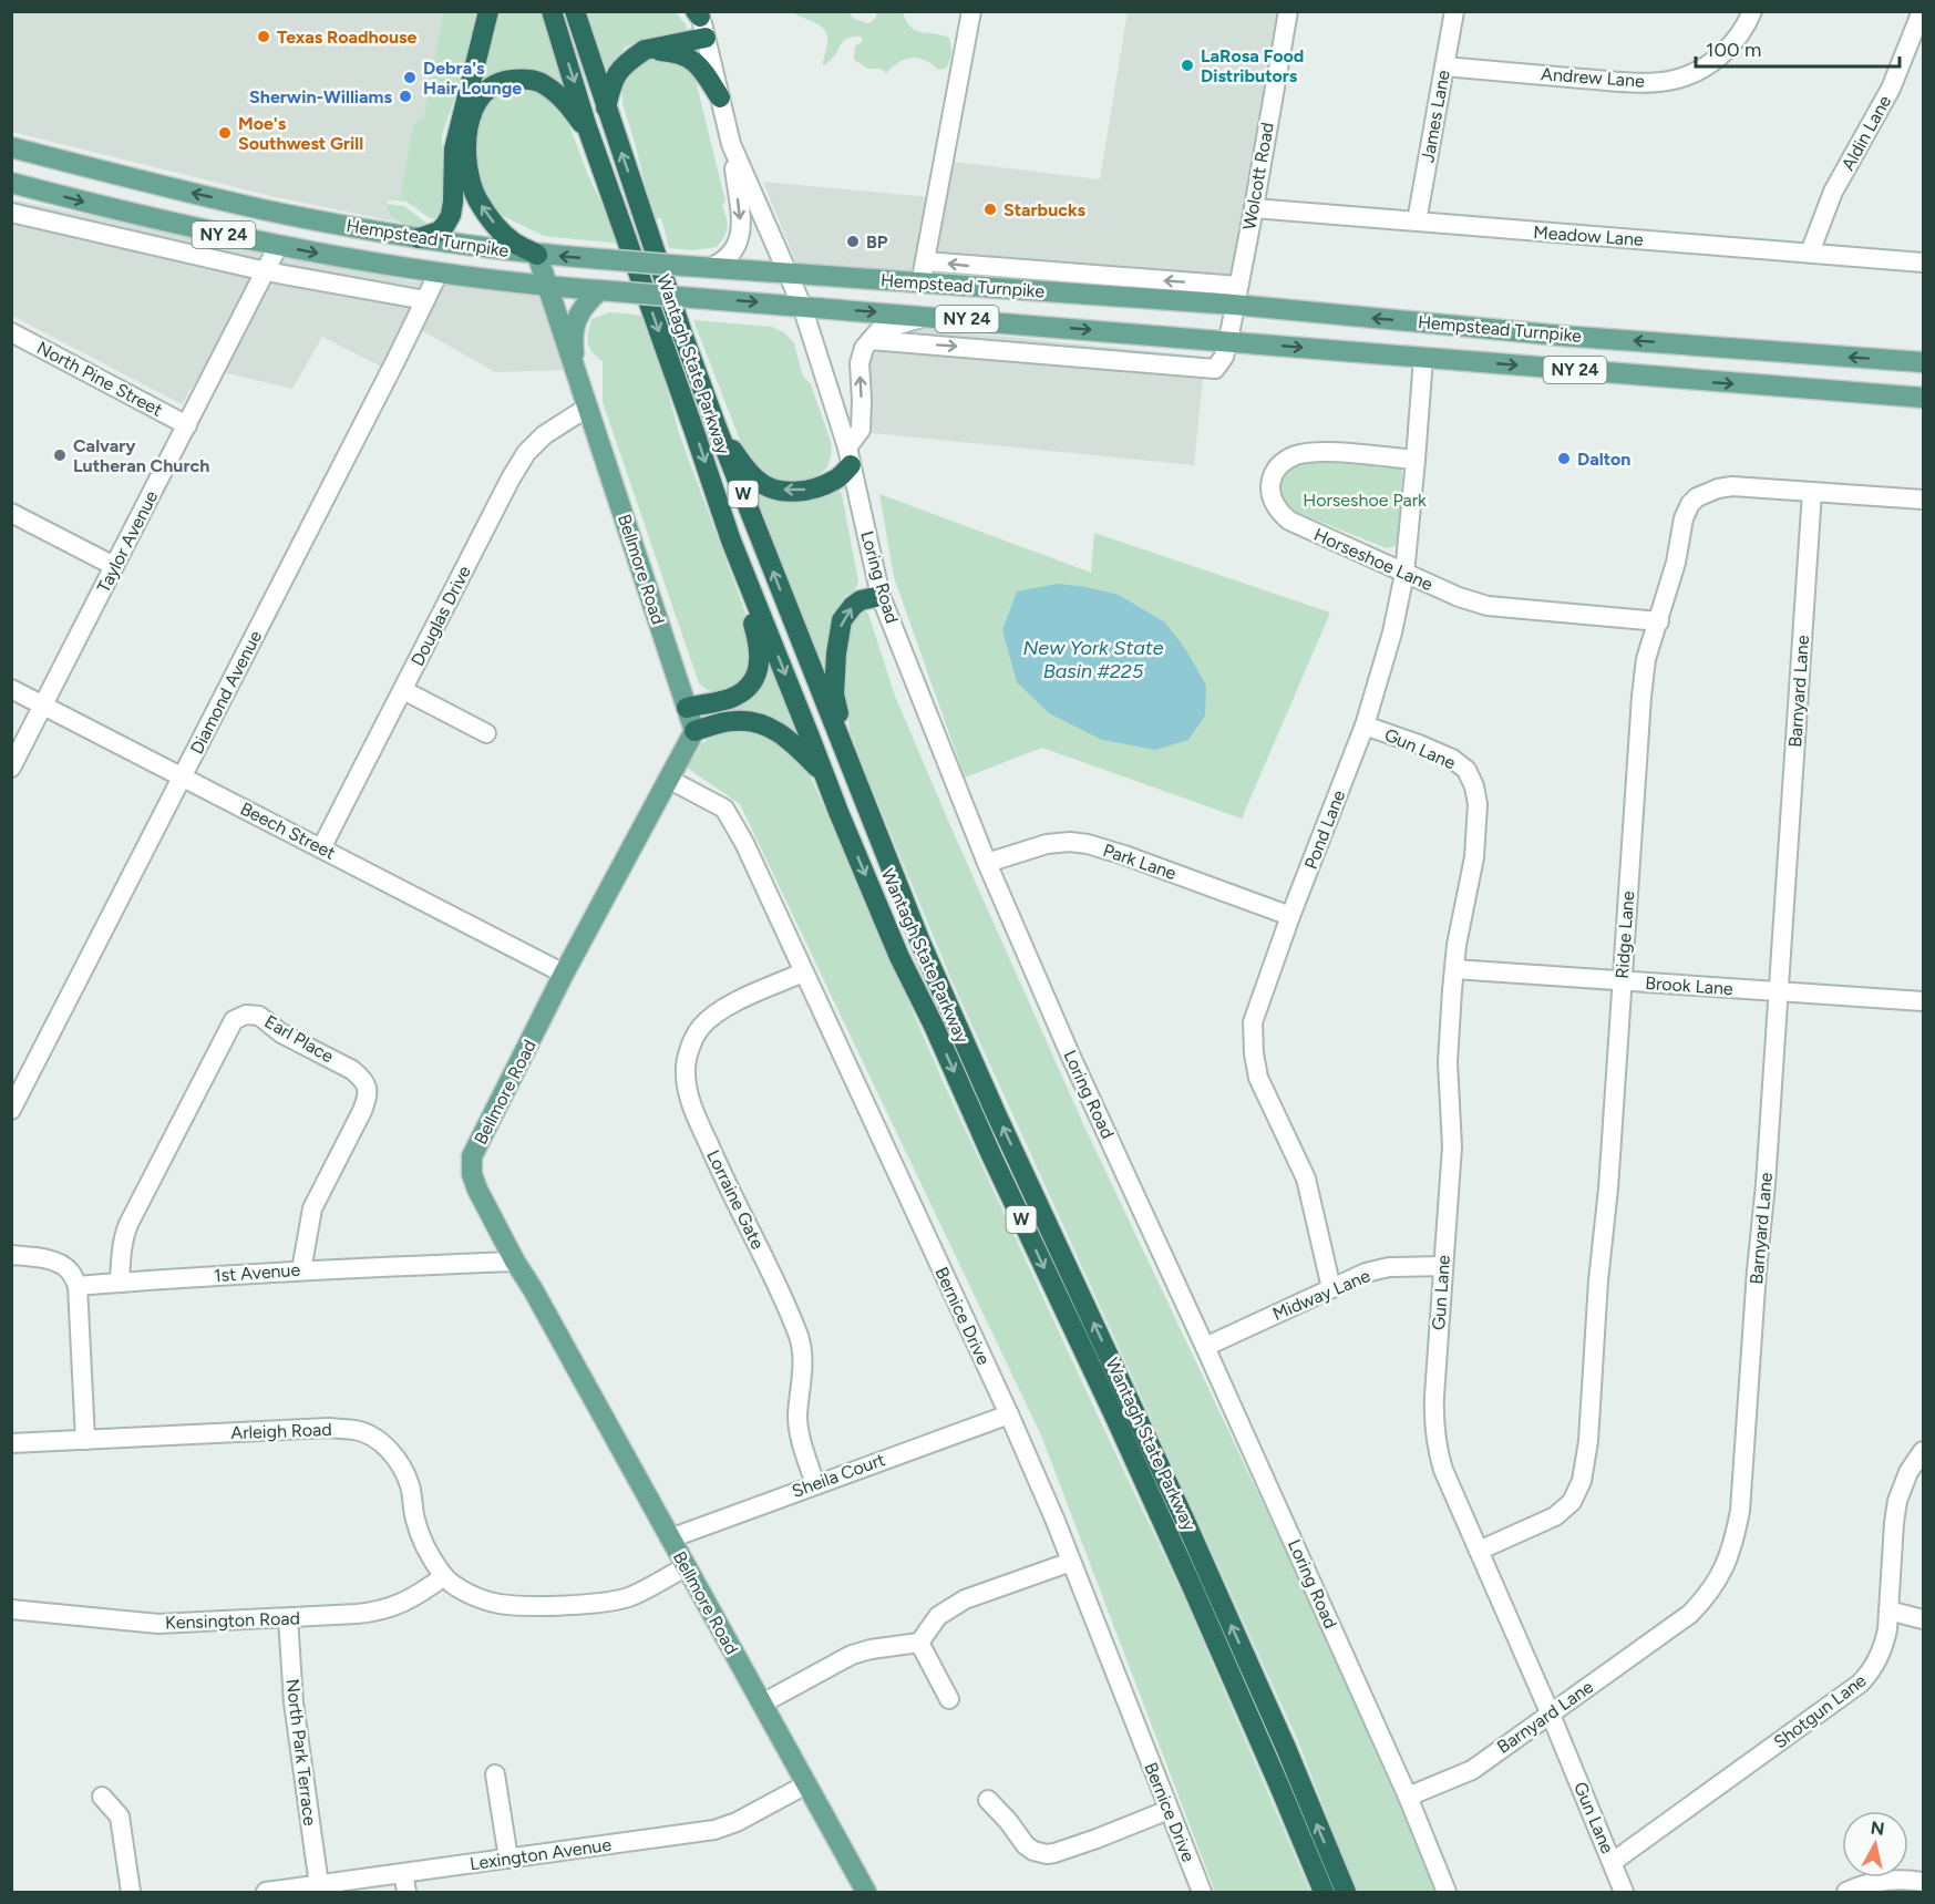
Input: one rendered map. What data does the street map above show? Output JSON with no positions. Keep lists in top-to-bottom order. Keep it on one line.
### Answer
{"streets":{"highway":["Wantagh State Parkway","W"],"main road":["NY 24","Hempstead Turnpike","Bellmore Road"],"street":["Andrew Lane","James Lane","Aldin Lane","Wolcott Road","Meadow Lane","North Pine Street","Taylor Avenue","Horseshoe Lane","Loring Road","Douglas Drive","Barnyard Lane","Diamond Avenue","Gun Lane","Pond Lane","Beech Street","Park Lane","Ridge Lane","Brook Lane","Earl Place","Lorraine Gate","1st Avenue","Midway Lane","Bernice Drive","Arleigh Road","Sheila Court","Kensington Road","Shotgun Lane","North Park Terrace","Lexington Avenue"]},"crossings":[["Andrew Lane","James Lane"],["James Lane","Meadow Lane"],["Aldin Lane","Meadow Lane"],["Wolcott Road","Meadow Lane"],["Wolcott Road","Hempstead Turnpike"],["Hempstead Turnpike","Taylor Avenue"],["Hempstead Turnpike","Bellmore Road"],["Hempstead Turnpike","Loring Road"],["Hempstead Turnpike","Diamond Avenue"],["Hempstead Turnpike","Pond Lane"],["North Pine Street","Taylor Avenue"],["Taylor Avenue","Beech Street"],["Horseshoe Lane","Pond Lane"],["Horseshoe Lane","Ridge Lane"],["Bellmore Road","Douglas Drive"],["Bellmore Road","Beech Street"],["Bellmore Road","1st Avenue"],["Bellmore Road","Bernice Drive"],["Bellmore Road","Arleigh Road"],["Bellmore Road","Sheila Court"],["Bellmore Road","Lexington Avenue"],["Loring Road","Barnyard Lane"],["Loring Road","Park Lane"],["Loring Road","Midway Lane"],["Douglas Drive","Beech Street"],["Barnyard Lane","Gun Lane"],["Barnyard Lane","Ridge Lane"],["Barnyard Lane","Brook Lane"],["Diamond Avenue","Beech Street"],["Gun Lane","Pond Lane"],["Gun Lane","Ridge Lane"],["Gun Lane","Brook Lane"],["Gun Lane","Midway Lane"],["Gun Lane","Shotgun Lane"],["Pond Lane","Park Lane"],["Pond Lane","Midway Lane"],["Ridge Lane","Brook Lane"],["Earl Place","1st Avenue"],["Lorraine Gate","Bernice Drive"],["Lorraine Gate","Sheila Court"],["Bernice Drive","Sheila Court"],["Arleigh Road","Kensington Road"],["Kensington Road","North Park Terrace"],["North Park Terrace","Lexington Avenue"]],"water":["New York State Basin #225"],"parks":["Horseshoe Park"],"places":["Texas Roadhouse","LaRosa Food Distributors","Debra's Hair Lounge","Sherwin-Williams","Moe's Southwest Grill","Starbucks","BP","Calvary Lutheran Church","Dalton"],"scale_bar":"100 m","north":"top"}
